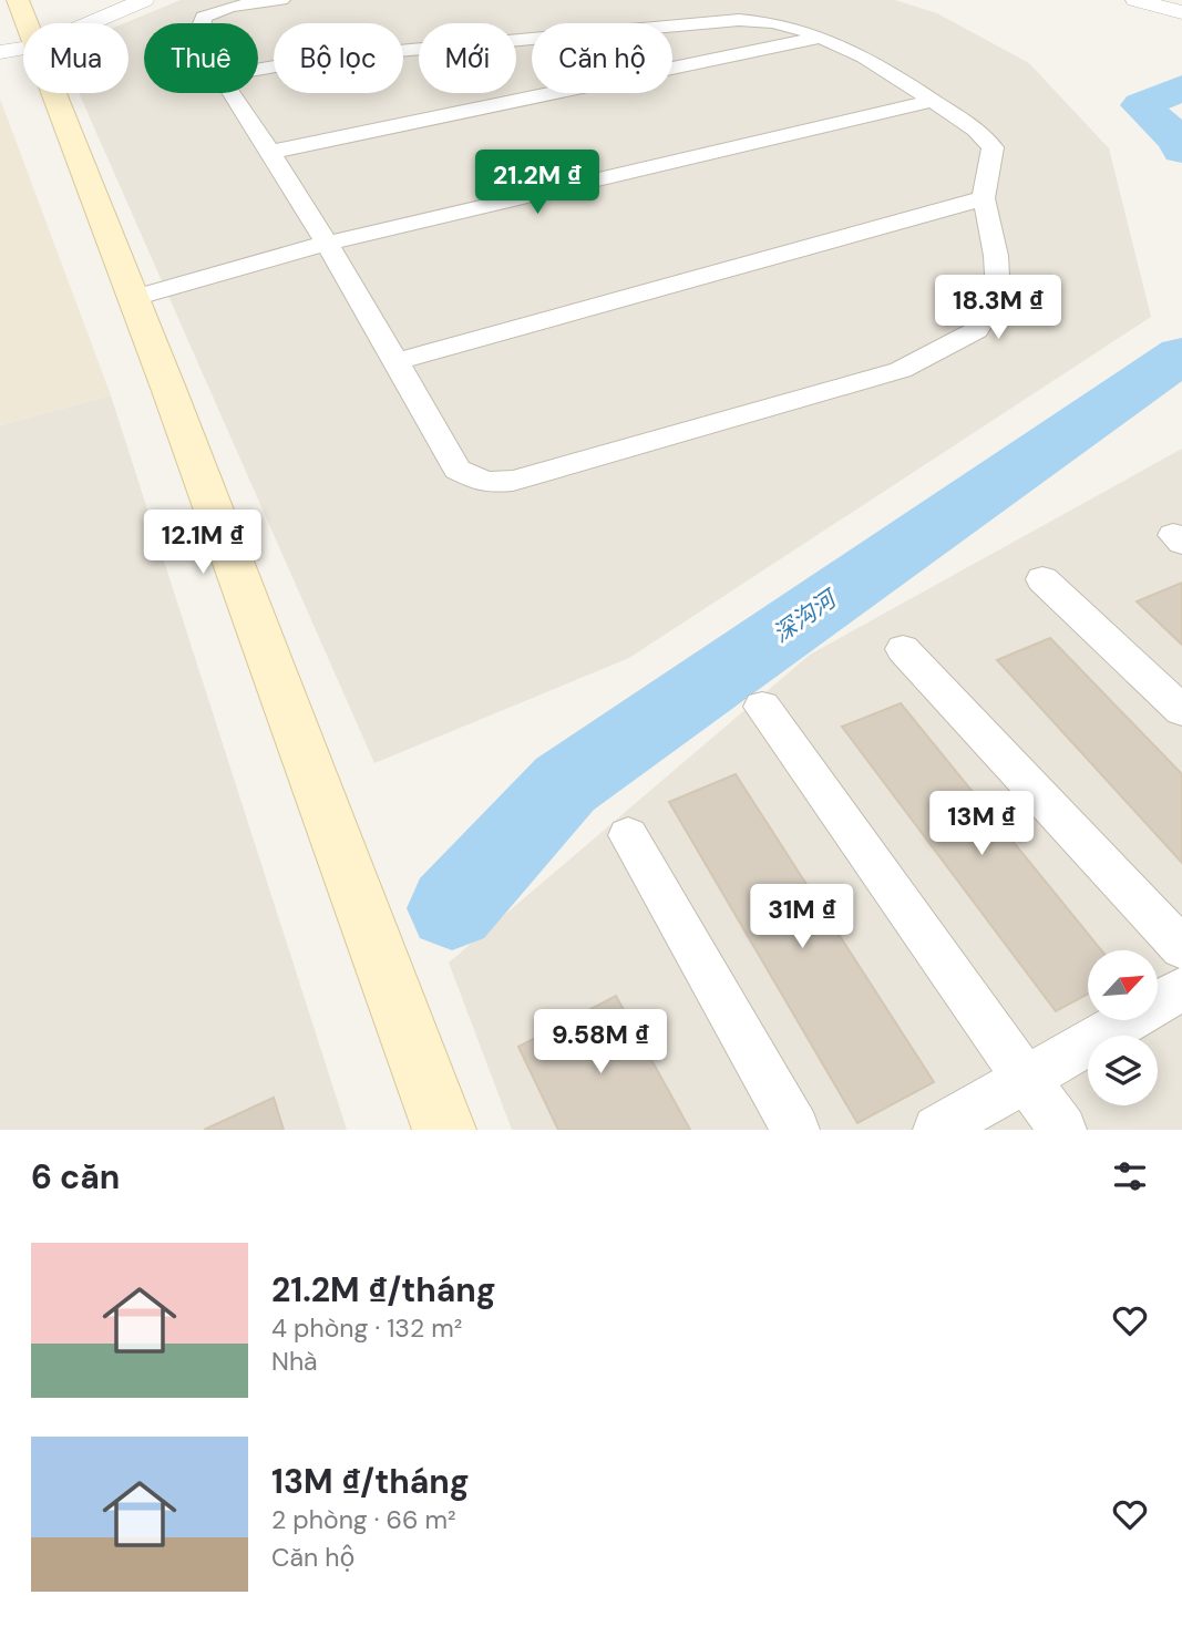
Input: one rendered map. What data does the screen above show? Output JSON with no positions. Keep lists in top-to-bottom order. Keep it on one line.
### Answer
{"water":["深沟河"],"north":"top right","page":{"chip":["Mua","Thuê","Bộ lọc","Mới","Căn hộ"],"price":["21.2M ₫","18.3M ₫","12.1M ₫","13M ₫","31M ₫","9.58M ₫"],"heading":"6 căn","list":[{"name":"21.2M ₫/tháng","note":"4 phòng · 132 m² · Nhà"},{"name":"13M ₫/tháng","note":"2 phòng · 66 m² · Căn hộ"}]}}
